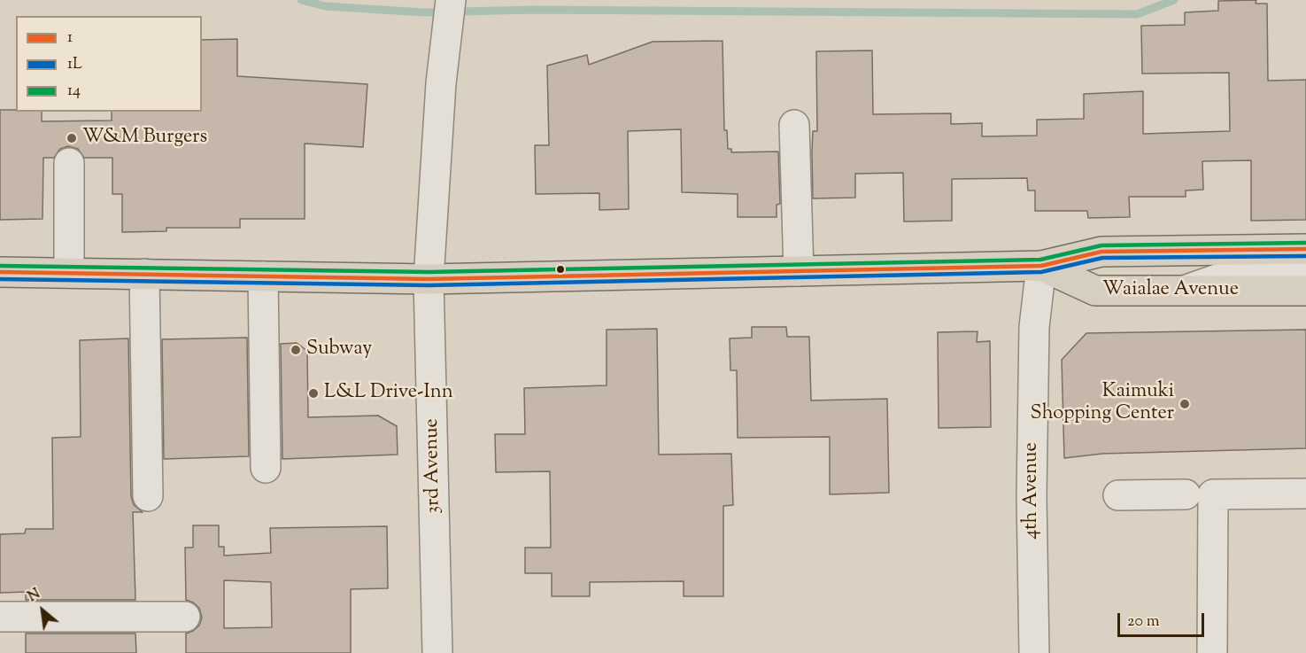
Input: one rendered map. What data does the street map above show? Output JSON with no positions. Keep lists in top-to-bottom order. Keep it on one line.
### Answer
{"streets":{"main road":["Waialae Avenue"],"street":["3rd Avenue","4th Avenue"]},"crossings":[["Waialae Avenue","3rd Avenue"],["Waialae Avenue","4th Avenue"]],"places":["W&M Burgers","Subway","L&L Drive-Inn","Kaimuki Shopping Center"],"lines":["transit line 14","transit line 1","transit line 1L"],"legend":["1","1L","14"],"scale_bar":"20 m","north":"top left"}
